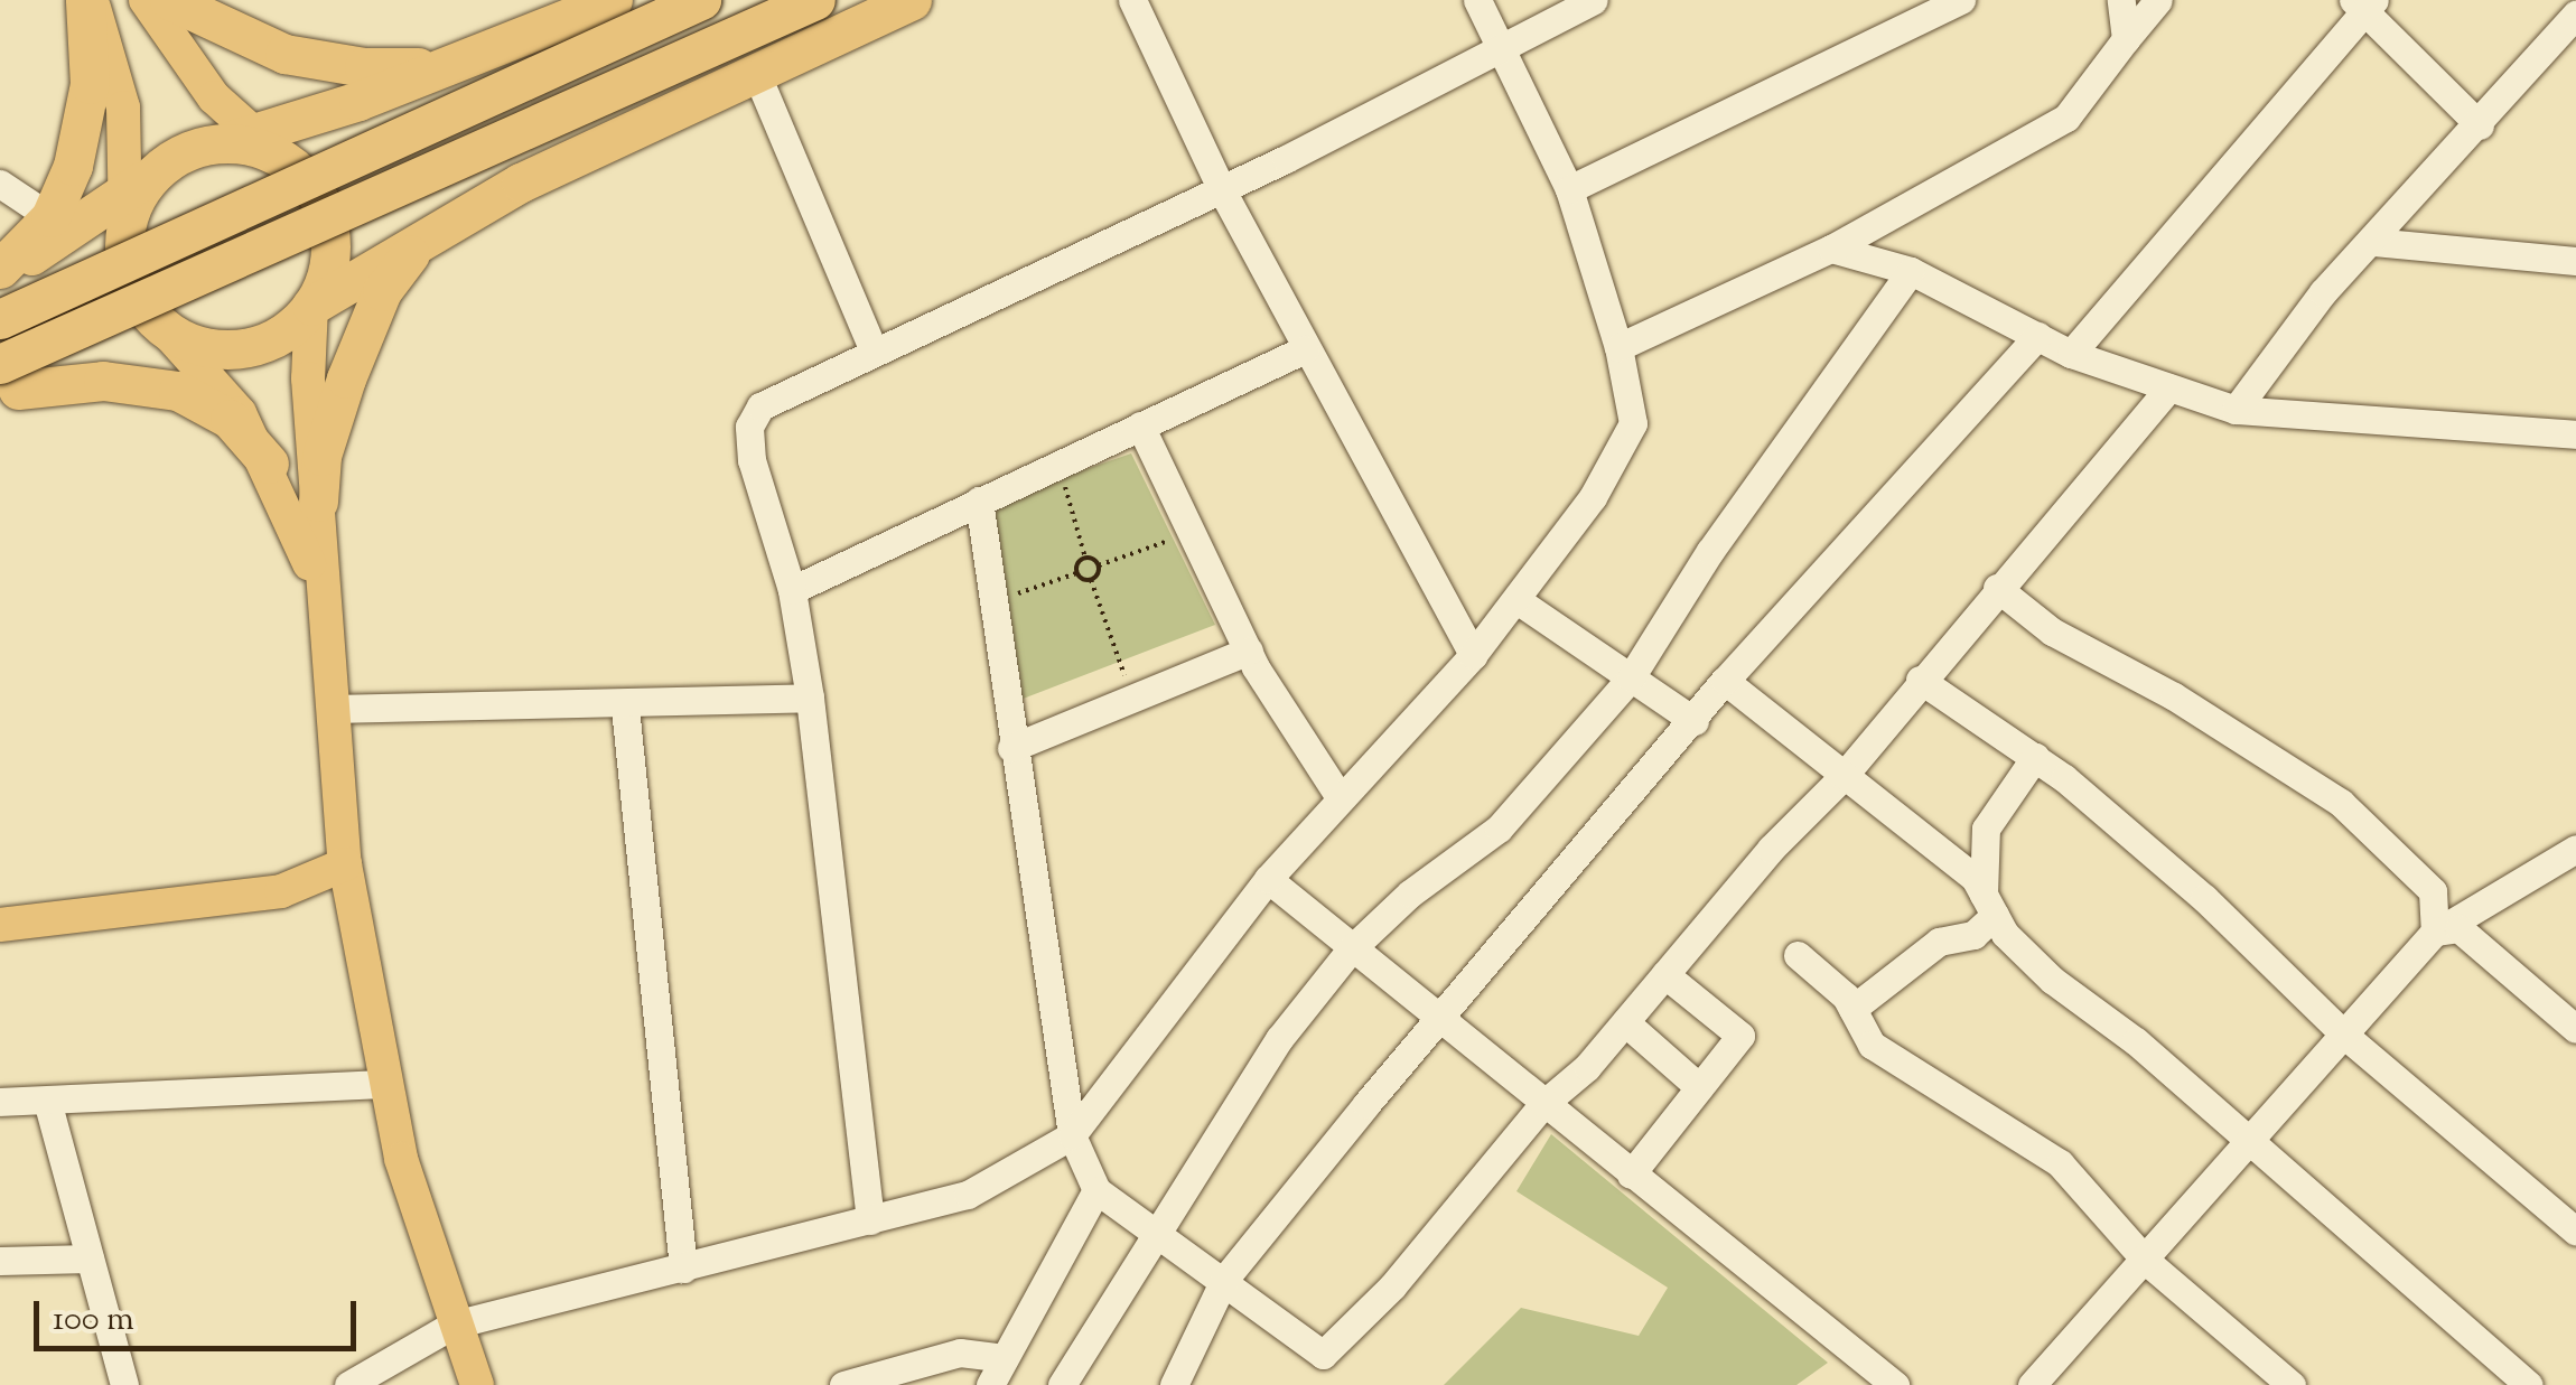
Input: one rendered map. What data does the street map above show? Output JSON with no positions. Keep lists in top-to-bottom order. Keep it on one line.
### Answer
{"scale_bar":"100 m"}
